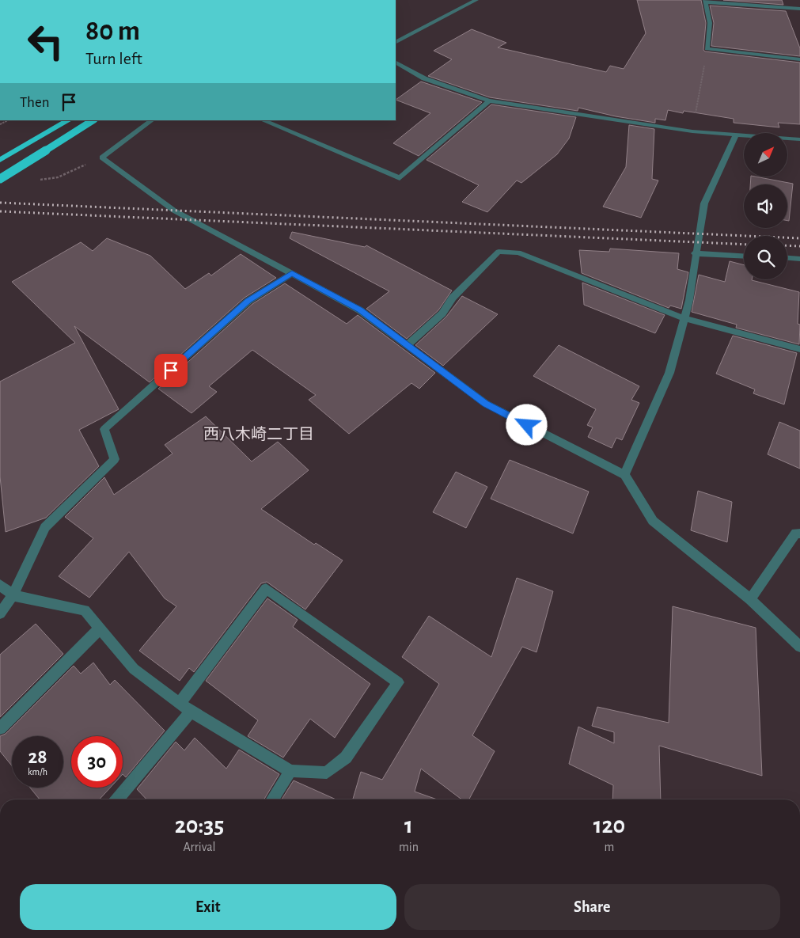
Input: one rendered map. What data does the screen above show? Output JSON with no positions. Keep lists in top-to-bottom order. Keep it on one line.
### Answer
{"districts":["西八木崎二丁目"],"north":"top right","page":{"turn":["80 m","Turn left"],"then":"Then","speed":"28 km/h","limit":"30","eta":["20:35","Arrival","1","min","120","m"],"buttons":["Exit","Share"]}}
